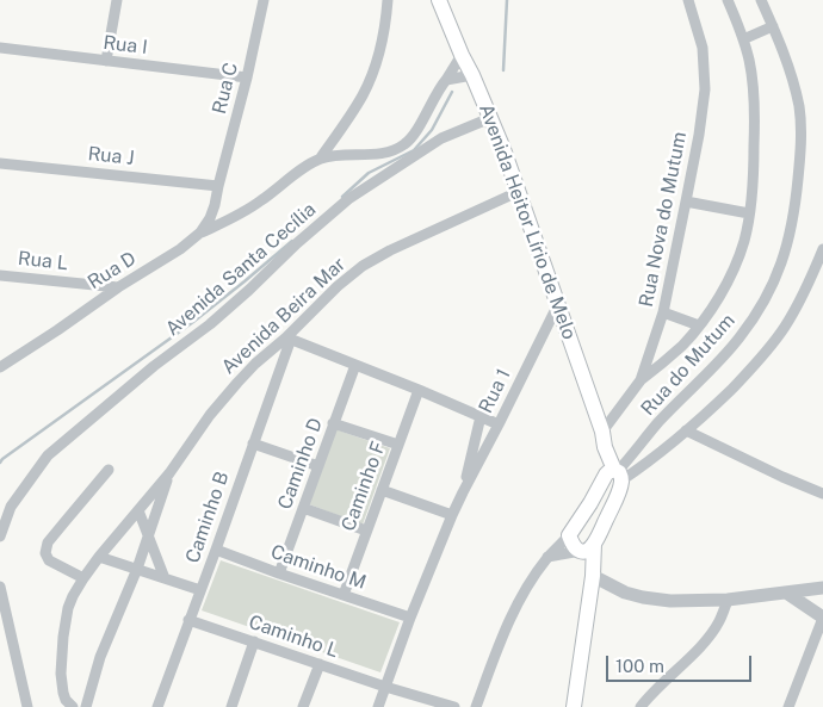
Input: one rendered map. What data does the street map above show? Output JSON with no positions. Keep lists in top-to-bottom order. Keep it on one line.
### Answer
{"streets":{"main road":["Avenida Heitor Lírio de Melo"],"street":["Rua I","Rua C","Rua J","Rua Nova do Mutum","Rua L","Avenida Santa Cecília","Rua D","Avenida Beira Mar","Rua do Mutum","Rua 1","Caminho D","Caminho F","Caminho B","Caminho M","Caminho L"]},"crossings":[["Rua I","Rua C"],["Rua C","Rua J"],["Rua C","Rua D"],["Rua J","Rua D"],["Rua Nova do Mutum","Avenida Heitor Lírio de Melo"],["Avenida Heitor Lírio de Melo","Avenida Santa Cecília"],["Avenida Heitor Lírio de Melo","Avenida Beira Mar"],["Avenida Heitor Lírio de Melo","Rua do Mutum"],["Avenida Heitor Lírio de Melo","Rua 1"],["Rua L","Rua D"],["Avenida Beira Mar","Caminho B"],["Rua 1","Caminho M"],["Rua 1","Caminho L"],["Caminho D","Caminho M"],["Caminho F","Caminho M"],["Caminho B","Caminho M"],["Caminho B","Caminho L"]],"scale_bar":"100 m"}
